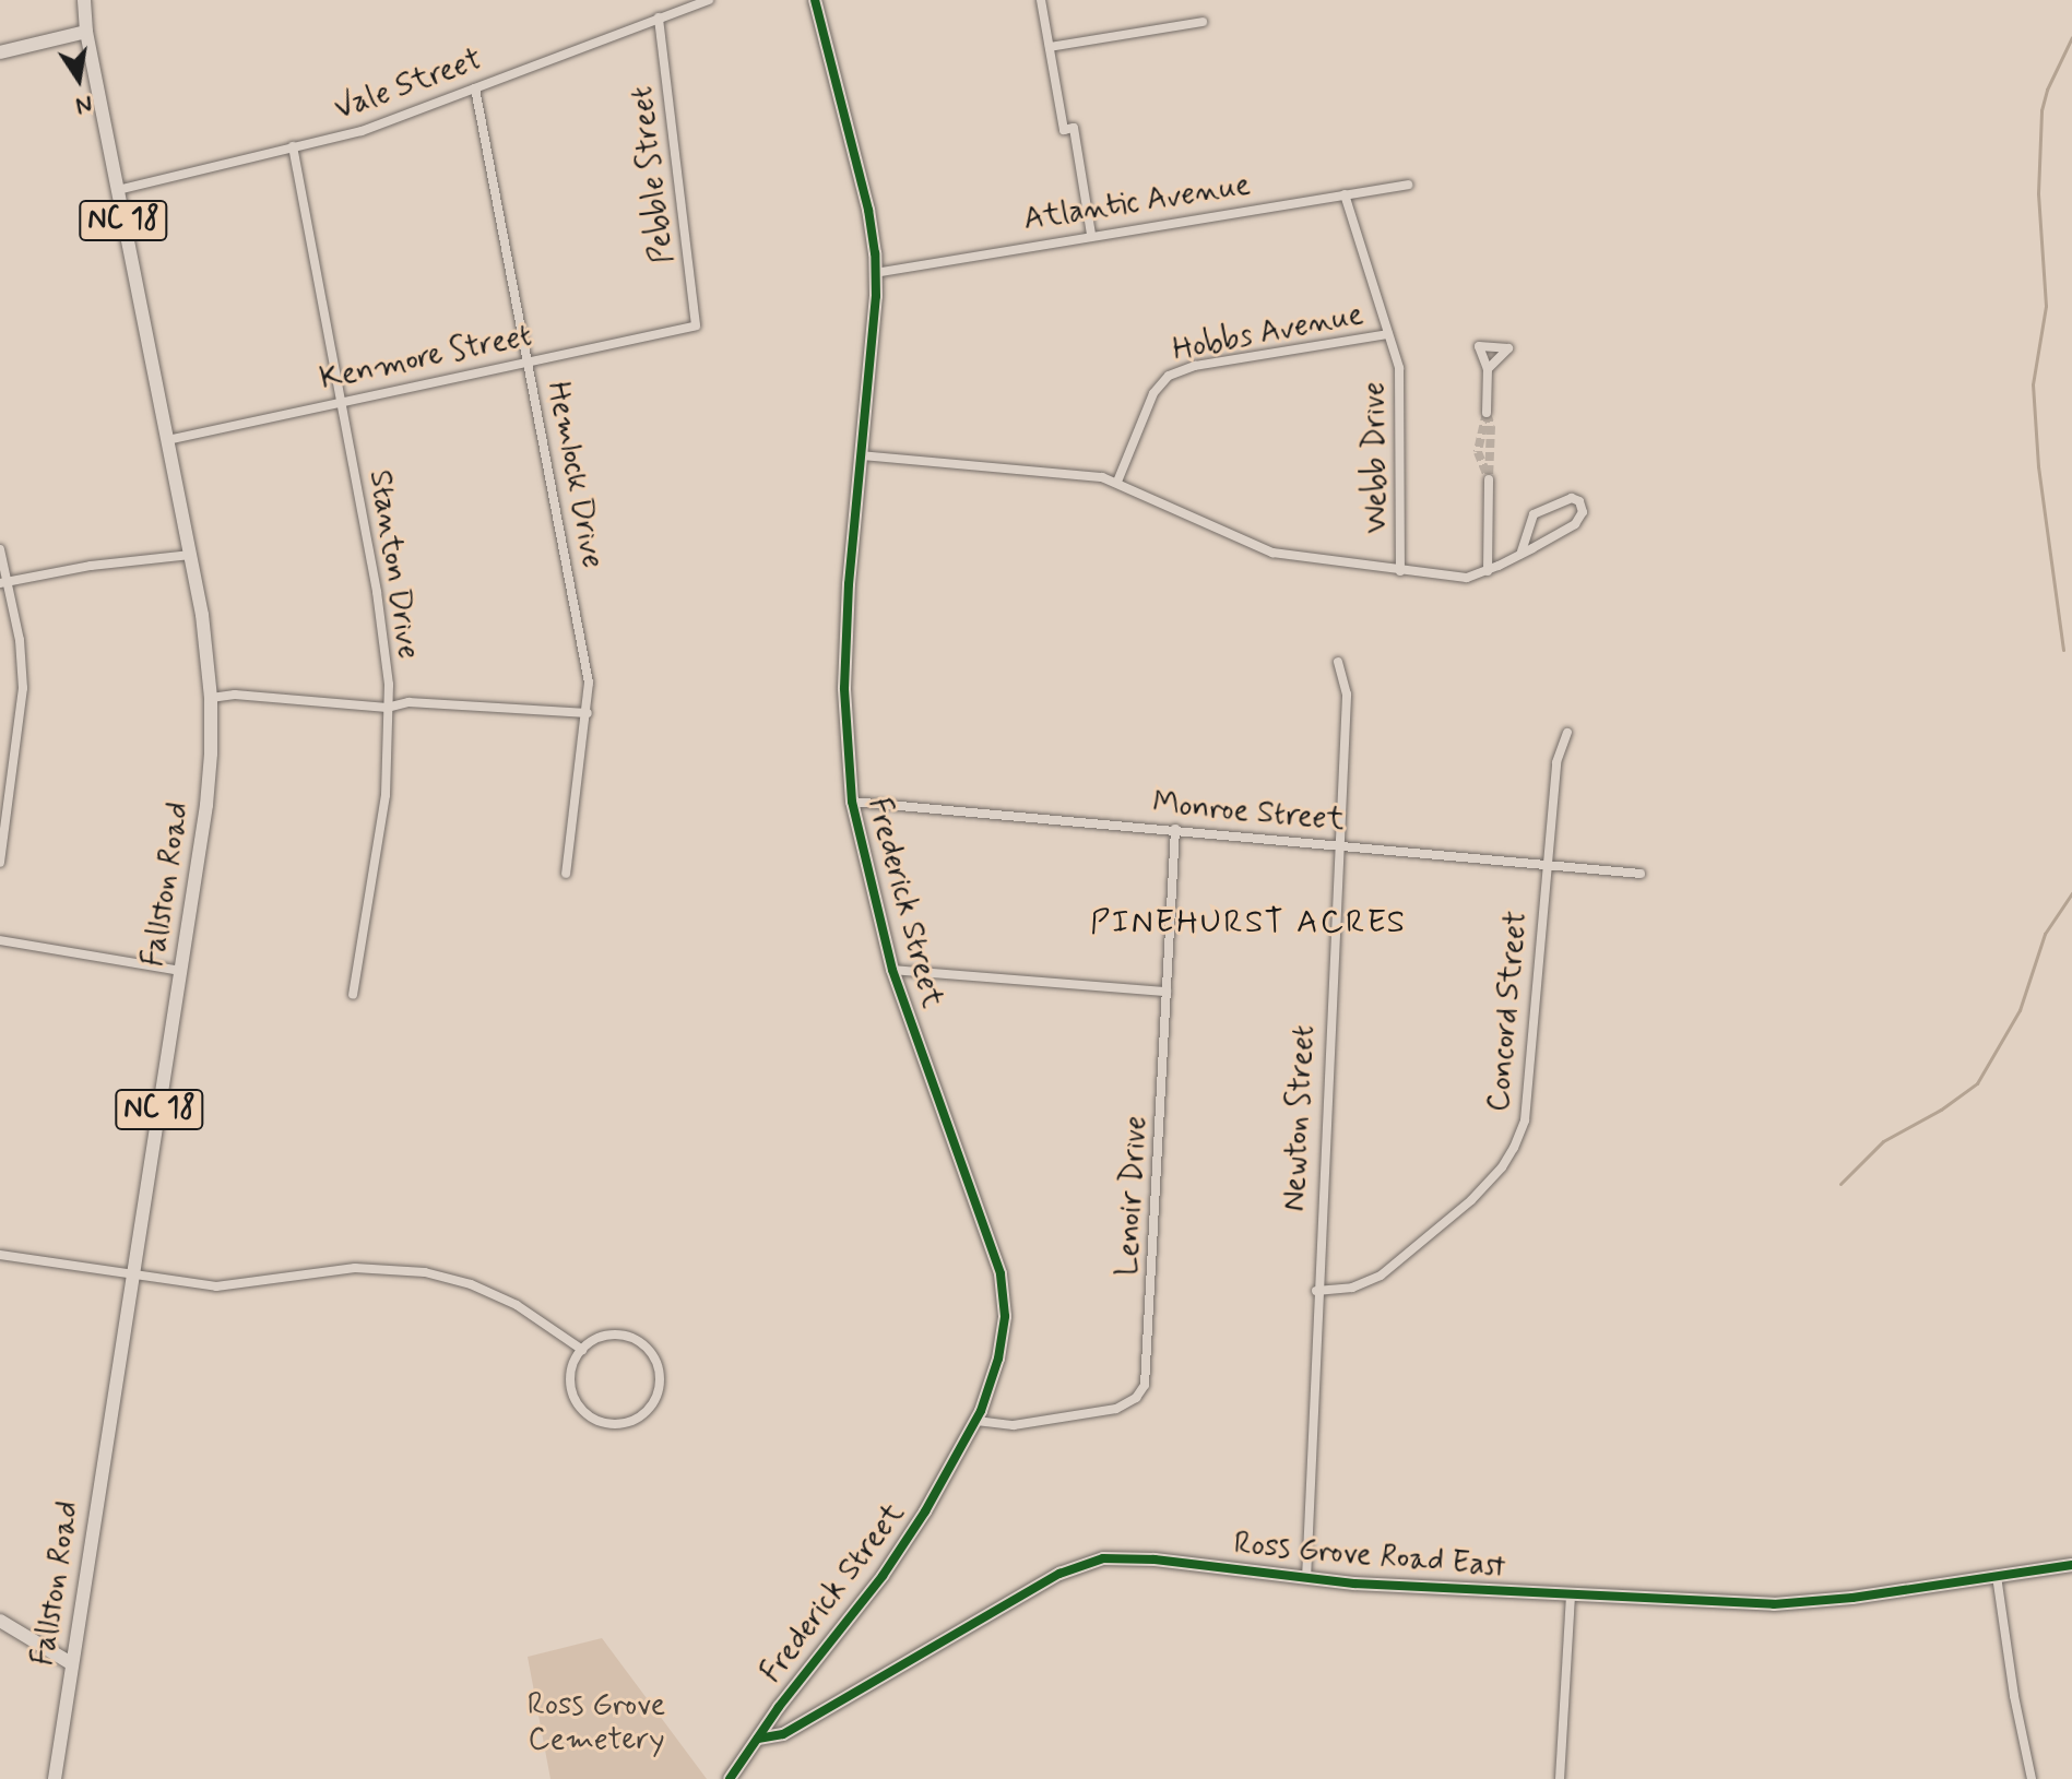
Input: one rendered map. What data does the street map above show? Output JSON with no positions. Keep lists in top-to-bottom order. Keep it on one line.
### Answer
{"streets":{"street":["Vale Street","Pebble Street","Atlantic Avenue","NC 18","Hobbs Avenue","Kenmore Street","Webb Drive","Hemlock Drive","Stanton Drive","Monroe Street","Fallston Road","Frederick Street","Concord Street","Newton Street","Lenoir Drive","Ross Grove Road East"]},"crossings":[["Vale Street","Pebble Street"],["Vale Street","Hemlock Drive"],["Vale Street","Stanton Drive"],["Vale Street","Fallston Road"],["Pebble Street","Kenmore Street"],["Atlantic Avenue","Webb Drive"],["Atlantic Avenue","Frederick Street"],["Hobbs Avenue","Webb Drive"],["Kenmore Street","Hemlock Drive"],["Kenmore Street","Stanton Drive"],["Kenmore Street","Fallston Road"],["Monroe Street","Frederick Street"],["Monroe Street","Concord Street"],["Monroe Street","Newton Street"],["Monroe Street","Lenoir Drive"],["Frederick Street","Lenoir Drive"],["Frederick Street","Ross Grove Road East"],["Concord Street","Newton Street"],["Newton Street","Ross Grove Road East"]],"districts":["PINEHURST ACRES"],"parks":["Ross Grove Cemetery"],"north":"bottom"}
